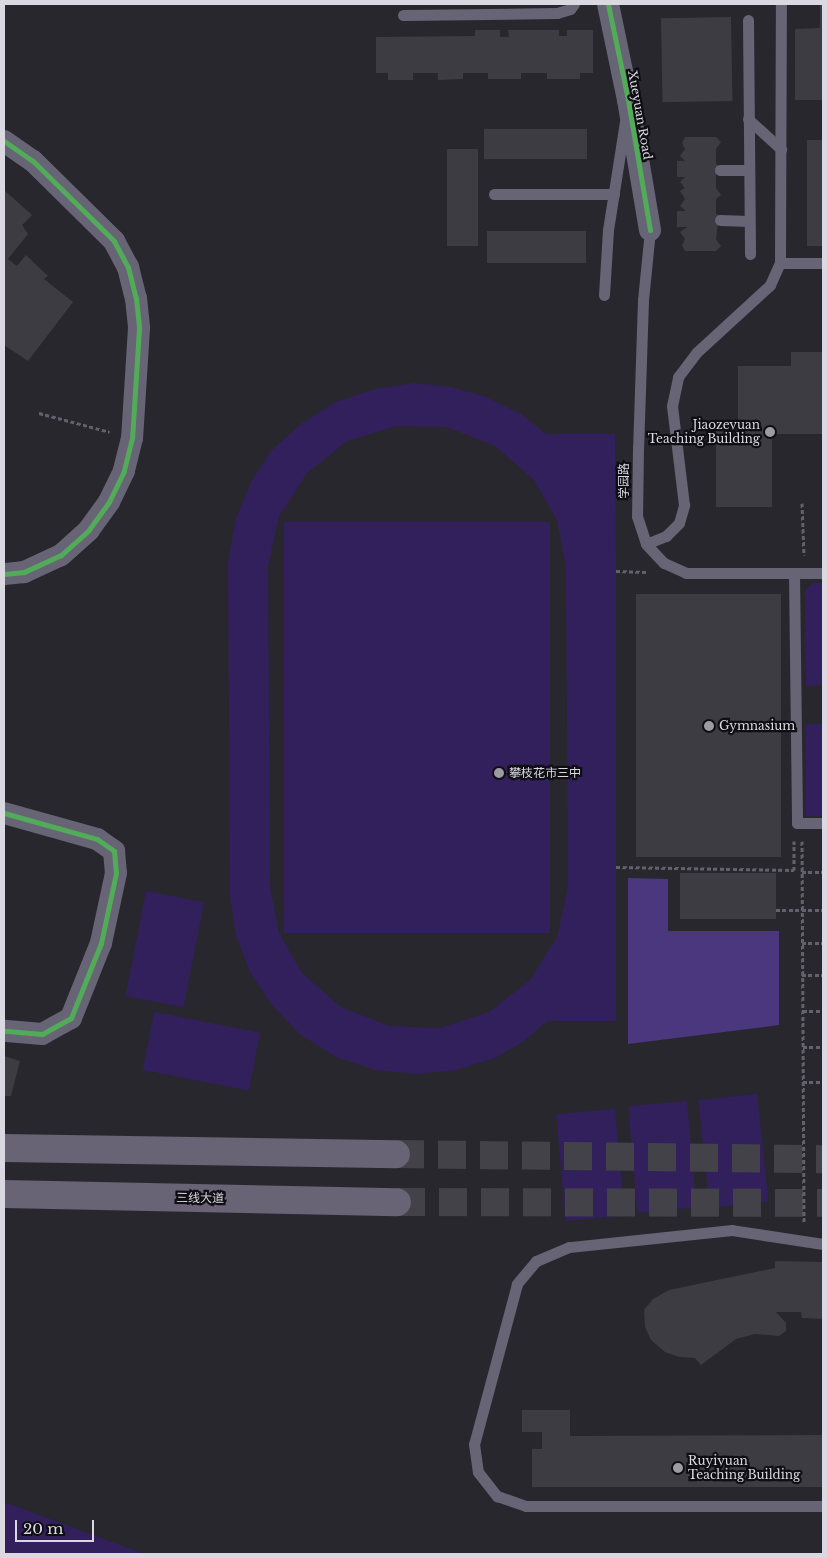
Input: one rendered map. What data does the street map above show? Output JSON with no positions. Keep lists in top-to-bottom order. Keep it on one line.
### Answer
{"streets":{"main road":["三线大道"],"street":["Xueyuan Road"],"lane":["学园路"]},"crossings":[["Xueyuan Road","学园路"]],"places":["Jiaozeyuan Teaching Building","Gymnasium","攀枝花市三中","Ruyiyuan Teaching Building"],"scale_bar":"20 m"}
